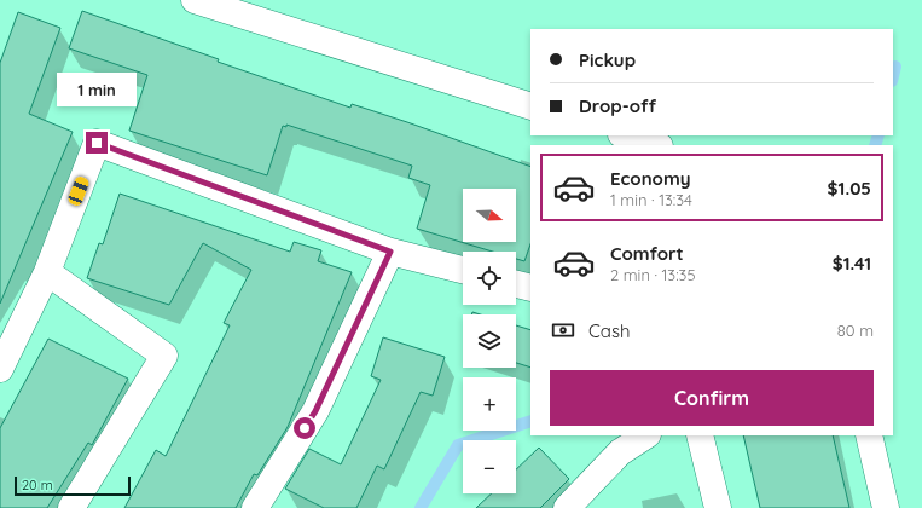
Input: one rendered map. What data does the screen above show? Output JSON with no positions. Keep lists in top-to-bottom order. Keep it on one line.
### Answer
{"scale_bar":"20 m","north":"right","page":{"banner":["Pickup","Drop-off"],"bubble":"1 min","list":[{"name":"Economy","note":"1 min · 13:34","value":"$1.05"},{"name":"Comfort","note":"2 min · 13:35","value":"$1.41"}],"map_buttons":["+","−"],"pay":["Cash","80 m"],"buttons":"Confirm","scale":"20 m"}}
